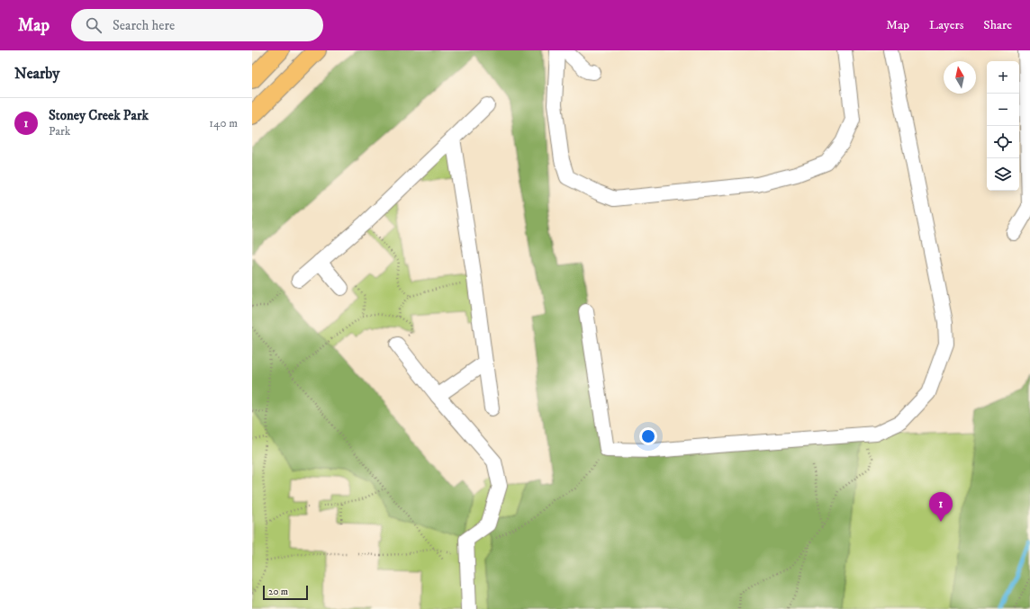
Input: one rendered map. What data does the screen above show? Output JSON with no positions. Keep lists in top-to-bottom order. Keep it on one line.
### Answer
{"scale_bar":"20 m","north":"top","page":{"header":"Map","search":"Search here","nav":["Map","Layers","Share"],"heading":"Nearby","map_buttons":["+","−"],"list":[{"mark":"1","name":"Stoney Creek Park","note":"Park","value":"140 m"}],"pins":"1","scale":"20 m"}}
